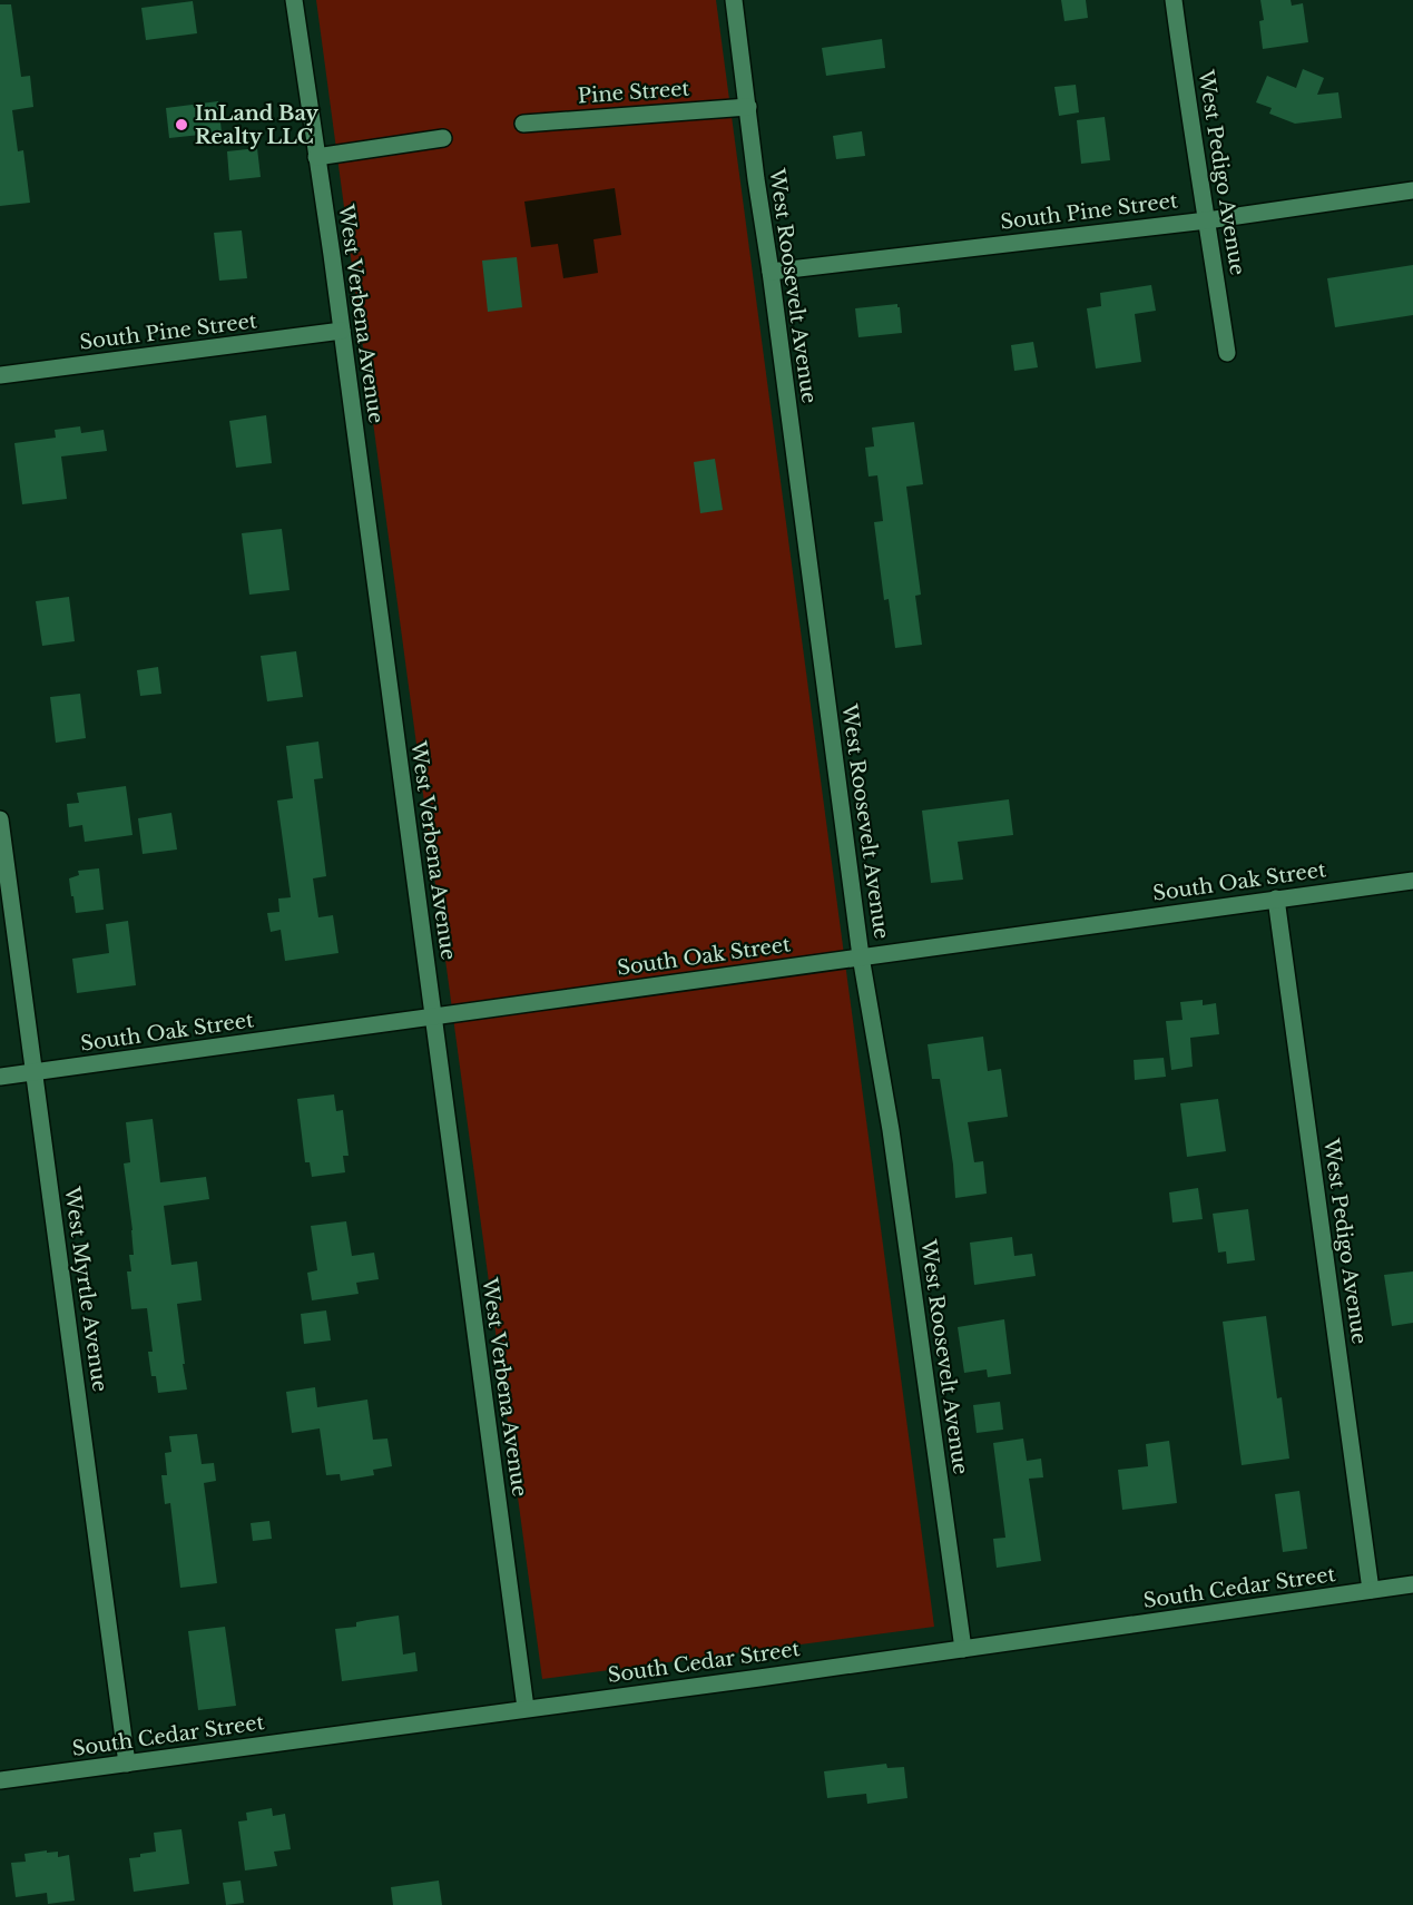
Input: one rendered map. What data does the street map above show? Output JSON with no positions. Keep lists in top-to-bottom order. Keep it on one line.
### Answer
{"streets":{"street":["Pine Street","West Pedigo Avenue","South Pine Street","West Roosevelt Avenue","West Verbena Avenue","South Oak Street","West Myrtle Avenue","South Cedar Street"]},"crossings":[["Pine Street","West Roosevelt Avenue"],["West Pedigo Avenue","South Pine Street"],["West Pedigo Avenue","South Oak Street"],["West Pedigo Avenue","South Cedar Street"],["South Pine Street","West Roosevelt Avenue"],["South Pine Street","West Verbena Avenue"],["West Roosevelt Avenue","South Oak Street"],["West Roosevelt Avenue","South Cedar Street"],["West Verbena Avenue","South Oak Street"],["West Verbena Avenue","South Cedar Street"],["South Oak Street","West Myrtle Avenue"],["West Myrtle Avenue","South Cedar Street"]],"places":["InLand Bay Realty LLC"]}
